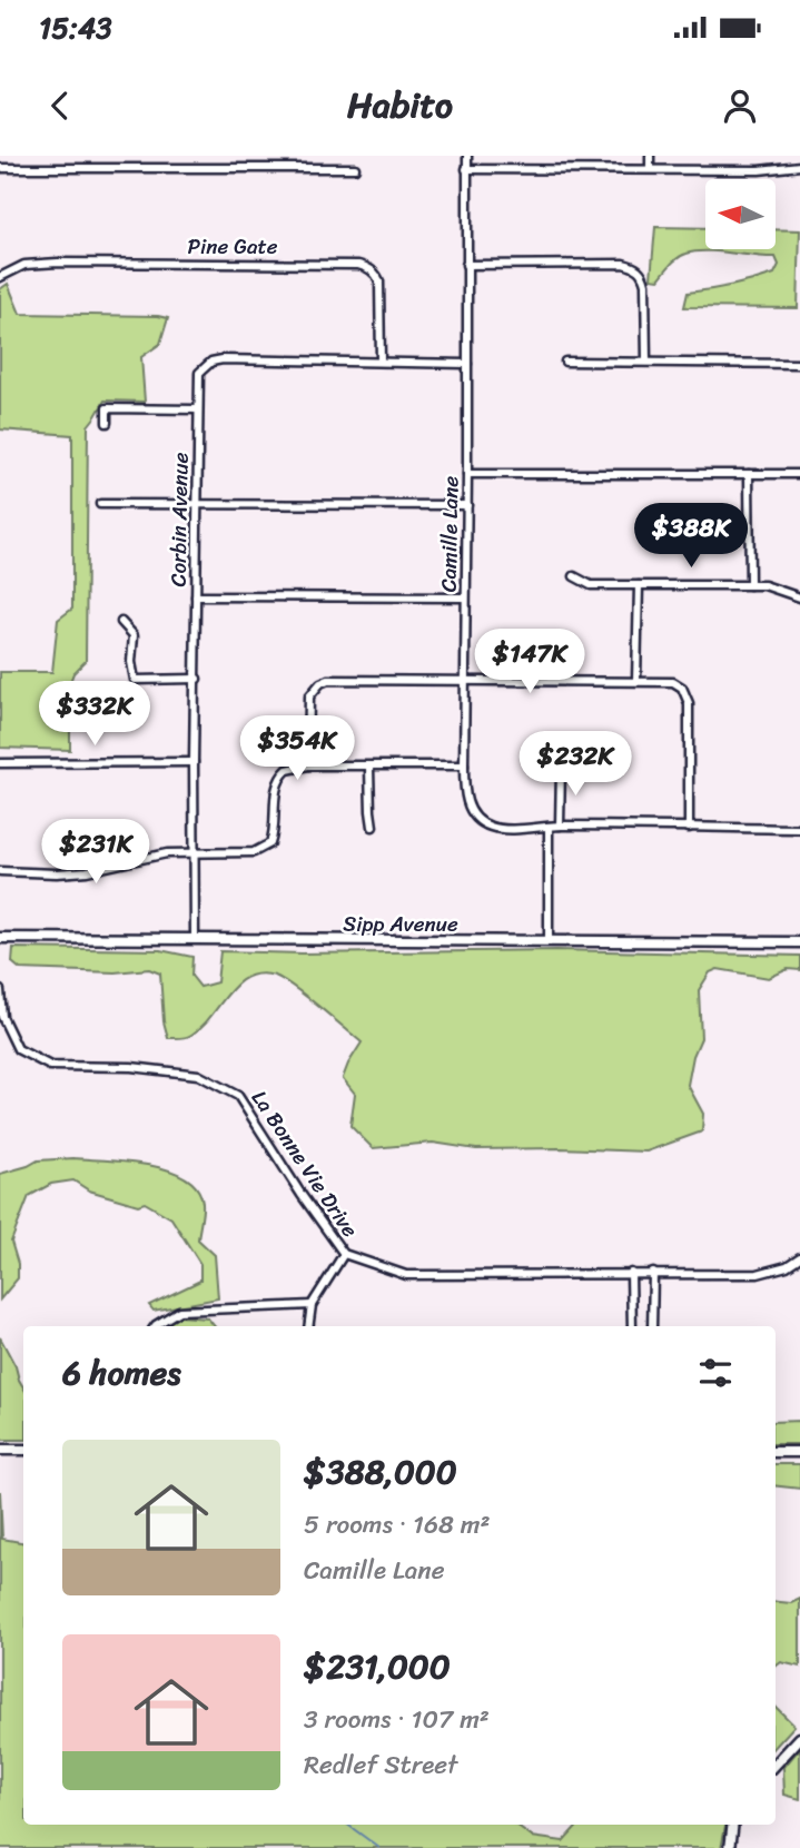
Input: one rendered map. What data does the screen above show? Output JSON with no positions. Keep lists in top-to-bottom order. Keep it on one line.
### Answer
{"streets":{"street":["Pine Gate","Corbin Avenue","Camille Lane","Sipp Avenue","La Bonne Vie Drive"]},"crossings":[["Pine Gate","Corbin Avenue"],["Corbin Avenue","Camille Lane"],["Corbin Avenue","Sipp Avenue"]],"north":"left","page":{"status":"15:43","header":"Habito","price":["$388K","$147K","$332K","$354K","$232K","$231K"],"heading":"6 homes","list":[{"name":"$388,000","note":"5 rooms · 168 m² · Camille Lane"},{"name":"$231,000","note":"3 rooms · 107 m² · Redlef Street"}]}}
